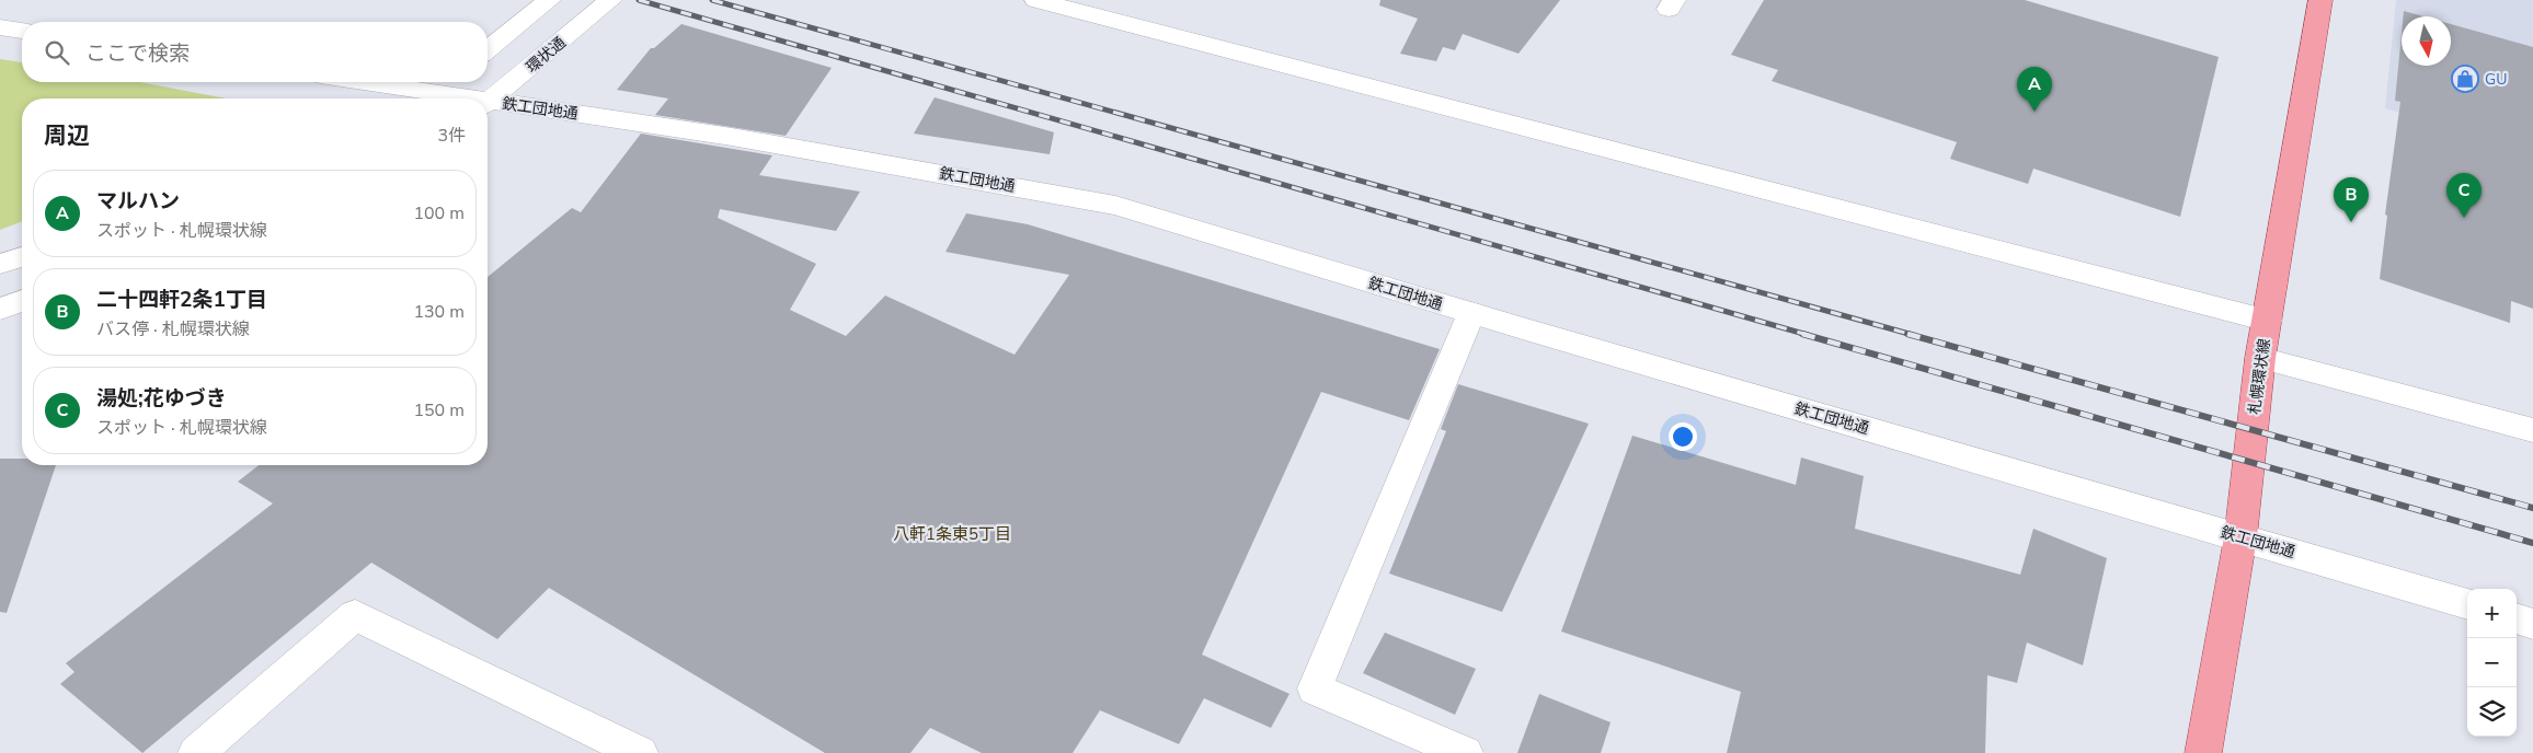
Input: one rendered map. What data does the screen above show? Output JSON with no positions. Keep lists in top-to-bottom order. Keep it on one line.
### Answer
{"streets":{"main road":["札幌環状線"],"street":["環状通","鉄工団地通"]},"crossings":[["鉄工団地通","札幌環状線"]],"districts":["八軒1条東5丁目"],"places":{"shop":["GU"]},"north":"bottom","page":{"search":"ここで検索","pins":["A","C","B"],"heading":["周辺","3件"],"list":[{"mark":"A","name":"マルハン","note":"スポット · 札幌環状線","value":"100 m"},{"mark":"B","name":"二十四軒2条1丁目","note":"バス停 · 札幌環状線","value":"130 m"},{"mark":"C","name":"湯処;花ゆづき","note":"スポット · 札幌環状線","value":"150 m"}],"map_buttons":["+","−"]}}
